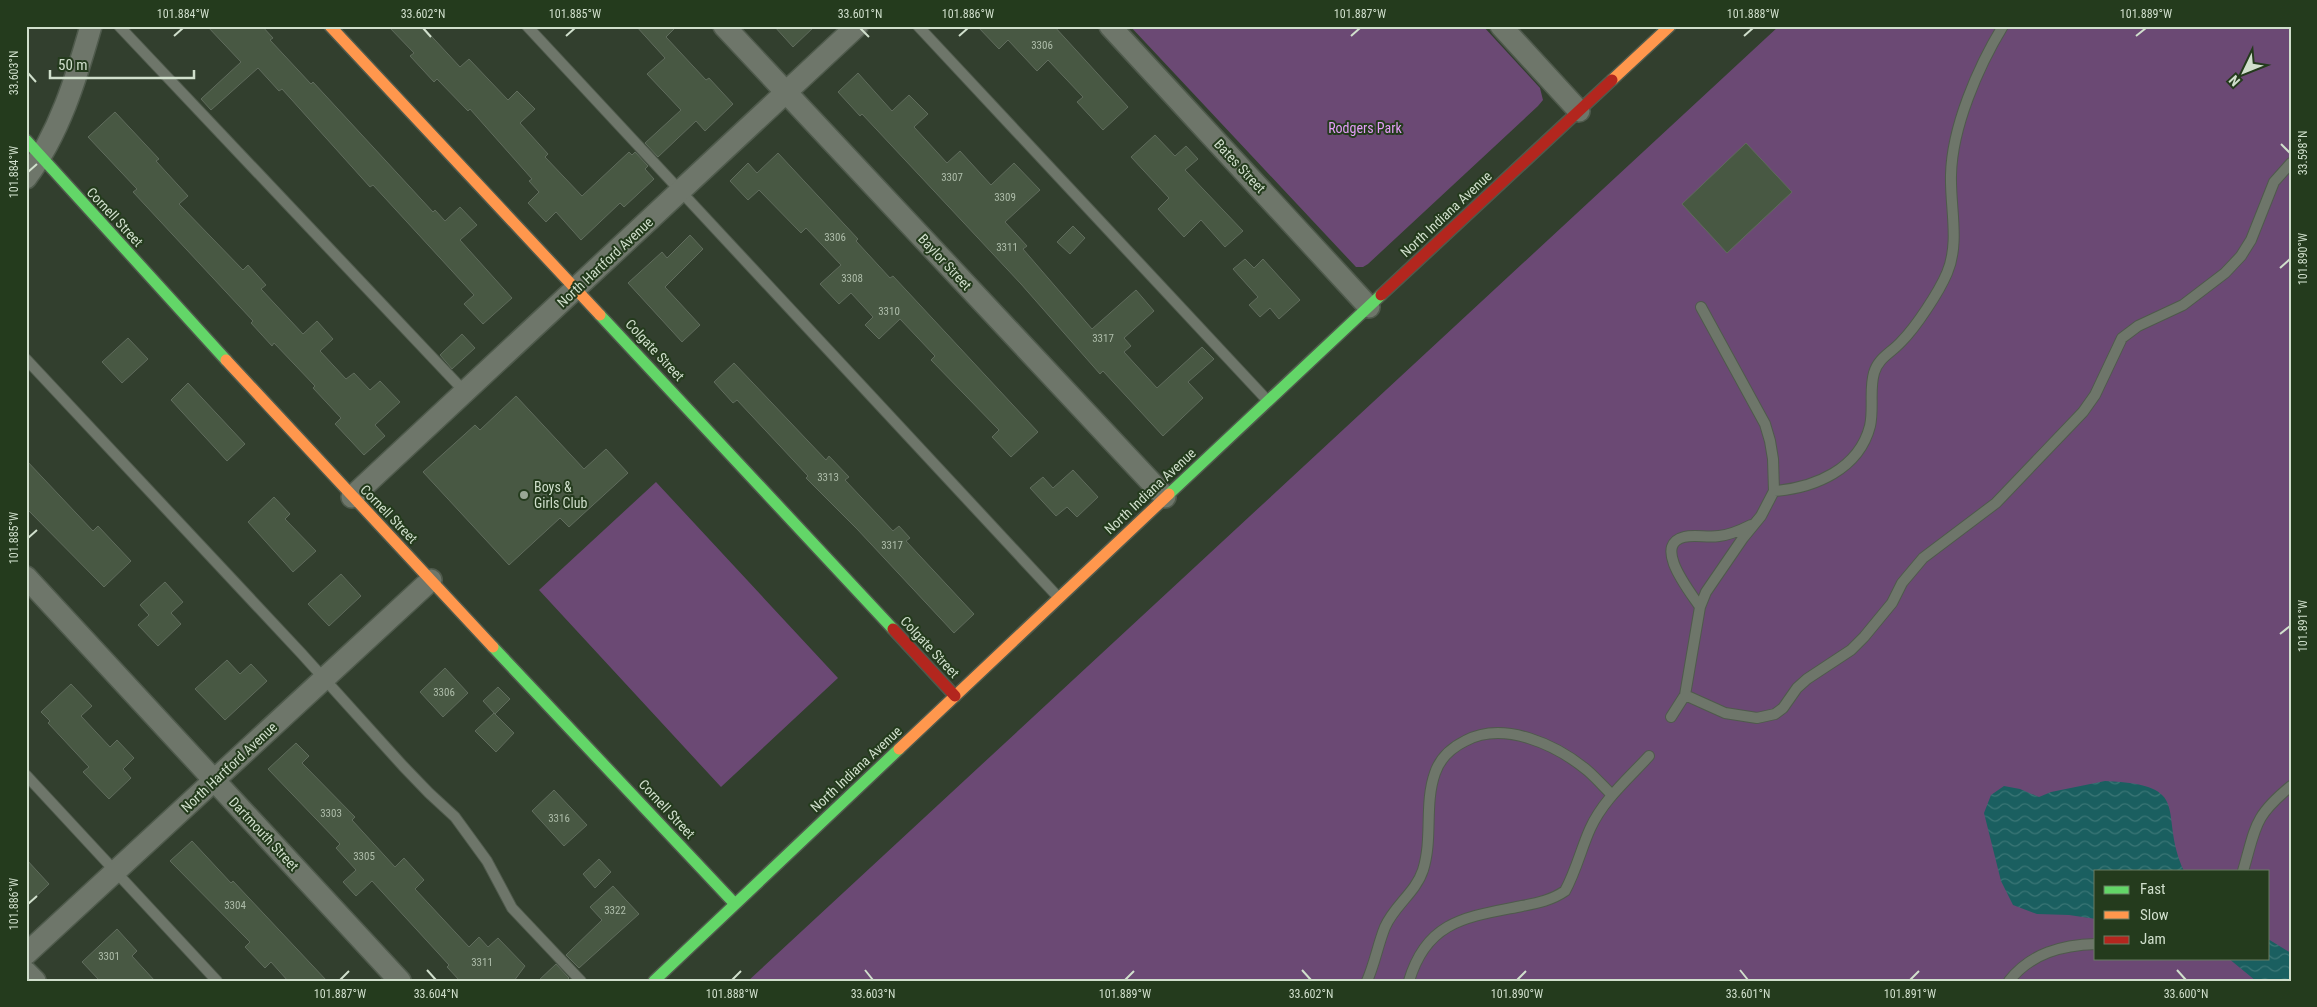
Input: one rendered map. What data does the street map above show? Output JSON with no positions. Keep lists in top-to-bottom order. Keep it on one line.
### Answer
{"streets":{"street":["Bates Street","North Indiana Avenue","Cornell Street","North Hartford Avenue","Baylor Street","Colgate Street","Dartmouth Street"]},"crossings":[["Bates Street","North Indiana Avenue"],["North Indiana Avenue","Cornell Street"],["North Indiana Avenue","Baylor Street"],["North Indiana Avenue","Colgate Street"],["Cornell Street","North Hartford Avenue"],["North Hartford Avenue","Baylor Street"],["North Hartford Avenue","Colgate Street"],["North Hartford Avenue","Dartmouth Street"]],"parks":["Rodgers Park"],"places":["Boys & Girls Club"],"house_numbers":["3306","3307","3309","3306","3311","3308","3310","3317","3313","3317","3306","3303","3316","3305","3304","3322","3301","3311"],"legend":["Fast","Slow","Jam"],"scale_bar":"50 m","north":"bottom left","coordinates":["101.884°W","33.602°N","101.885°W","33.601°N","101.886°W","101.887°W","101.888°W","101.889°W","33.603°N","33.598°N","101.890°W","101.891°W","33.604°N","33.600°N"]}
